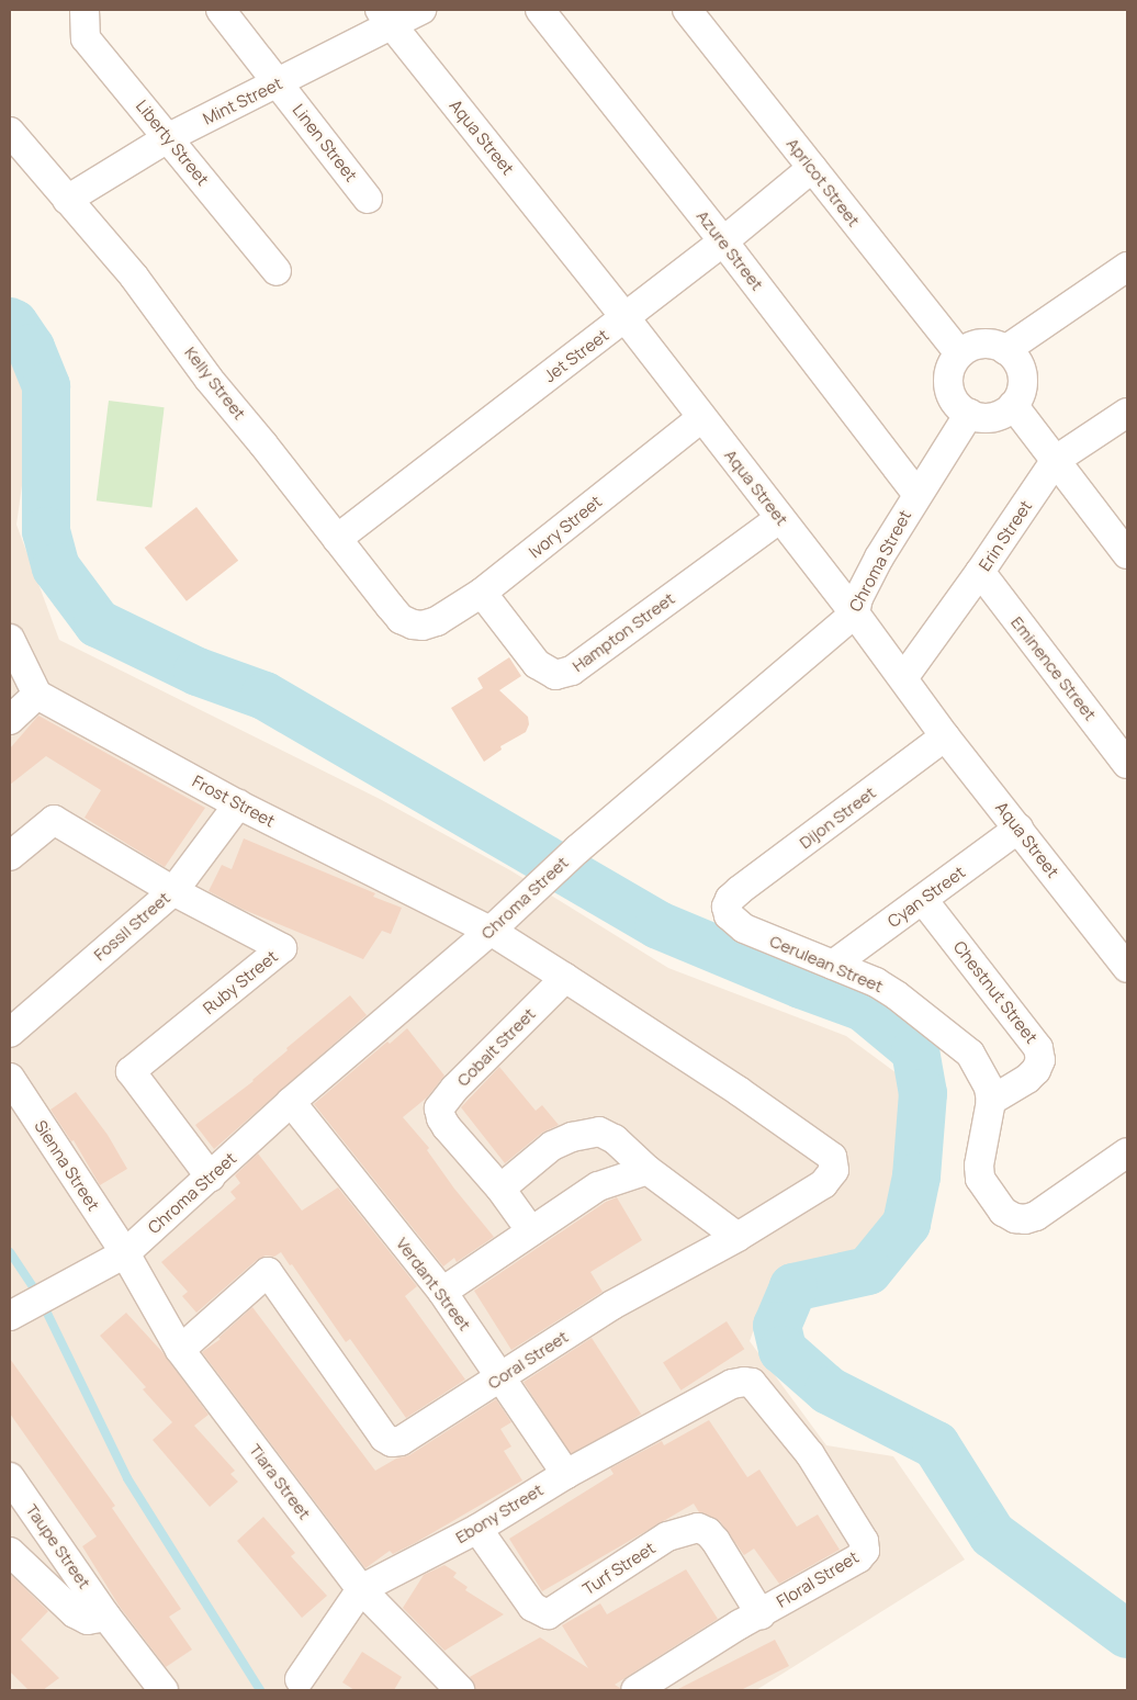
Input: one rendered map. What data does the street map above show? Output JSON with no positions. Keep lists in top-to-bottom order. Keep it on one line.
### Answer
{"streets":{"street":["Mint Street","Aqua Street","Liberty Street","Linen Street","Apricot Street","Azure Street","Jet Street","Kelly Street","Ivory Street","Erin Street","Chroma Street","Hampton Street","Eminence Street","Frost Street","Dijon Street","Cyan Street","Fossil Street","Cerulean Street","Ruby Street","Chestnut Street","Cobalt Street","Sienna Street","Verdant Street","Coral Street","Tiara Street","Ebony Street","Taupe Street","Turf Street","Floral Street"]},"crossings":[["Mint Street","Aqua Street"],["Mint Street","Liberty Street"],["Mint Street","Linen Street"],["Mint Street","Kelly Street"],["Aqua Street","Jet Street"],["Aqua Street","Ivory Street"],["Aqua Street","Erin Street"],["Aqua Street","Chroma Street"],["Aqua Street","Hampton Street"],["Aqua Street","Dijon Street"],["Aqua Street","Cyan Street"],["Apricot Street","Jet Street"],["Apricot Street","Chroma Street"],["Azure Street","Jet Street"],["Azure Street","Chroma Street"],["Jet Street","Kelly Street"],["Kelly Street","Ivory Street"],["Ivory Street","Hampton Street"],["Erin Street","Eminence Street"],["Chroma Street","Frost Street"],["Chroma Street","Ruby Street"],["Chroma Street","Sienna Street"],["Chroma Street","Verdant Street"],["Chroma Street","Tiara Street"],["Frost Street","Fossil Street"],["Dijon Street","Cerulean Street"],["Cyan Street","Cerulean Street"],["Cyan Street","Chestnut Street"],["Fossil Street","Ruby Street"],["Cerulean Street","Chestnut Street"],["Cobalt Street","Coral Street"],["Sienna Street","Tiara Street"],["Verdant Street","Coral Street"],["Verdant Street","Ebony Street"],["Coral Street","Tiara Street"],["Tiara Street","Ebony Street"],["Ebony Street","Turf Street"],["Ebony Street","Floral Street"],["Turf Street","Floral Street"]]}
